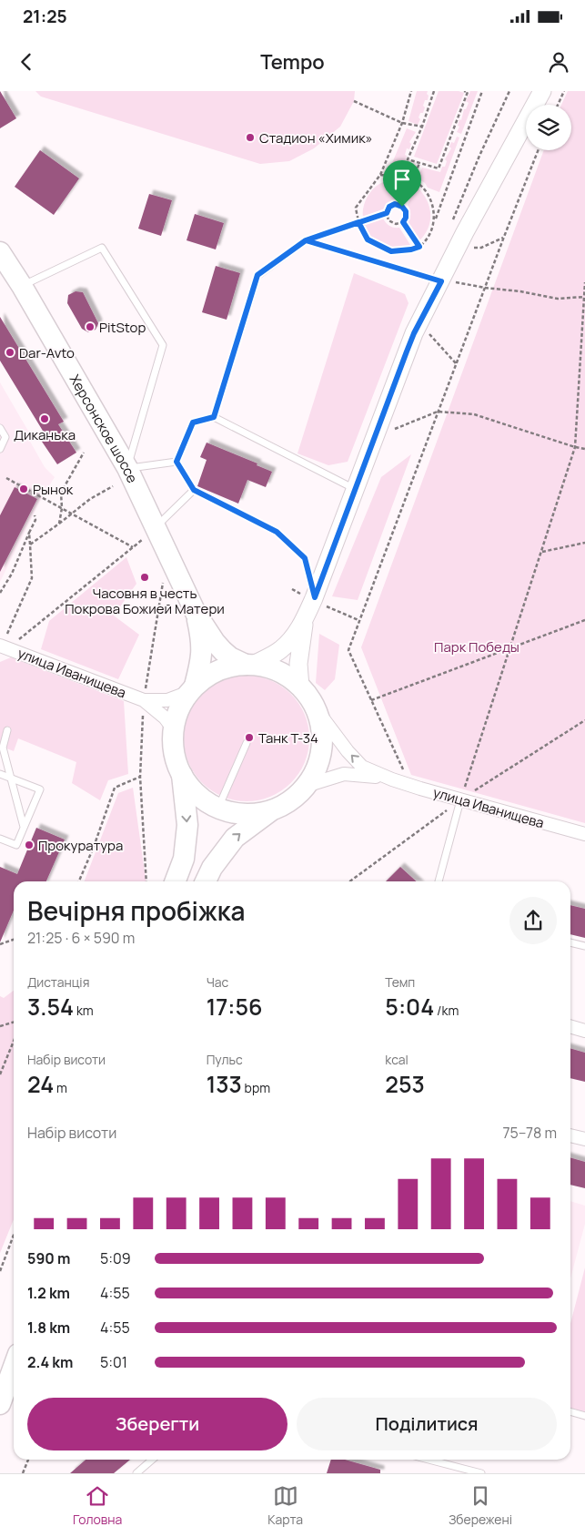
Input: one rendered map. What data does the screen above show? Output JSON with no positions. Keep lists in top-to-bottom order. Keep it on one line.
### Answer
{"streets":{"highway":["Херсонское шоссе"],"street":["улица Иванищева"]},"crossings":[["Херсонское шоссе","улица Иванищева"]],"parks":["Парк Победы"],"places":["Стадион «Химик»","PitStop","Dar-Avto","Диканька","Рынок","Часовня в честь Покрова Божией Матери","Танк Т-34","Прокуратура"],"page":{"status":"21:25","header":"Tempo","heading":["Вечірня пробіжка","21:25 · 6 × 590 m"],"stats":[["Дистанція","3.54 km"],["Час","17:56"],["Темп","5:04 /km"],["Набір висоти","24 m"],["Пульс","133 bpm"],["kcal","253"]],"chart":["Набір висоти","75–78 m"],"list":[{"name":"590 m","note":"5:09"},{"name":"1.2 km","note":"4:55"},{"name":"1.8 km","note":"4:55"},{"name":"2.4 km","note":"5:01"}],"buttons":["Зберегти","Поділитися"],"tabs":["Головна","Карта","Збережені"]}}
